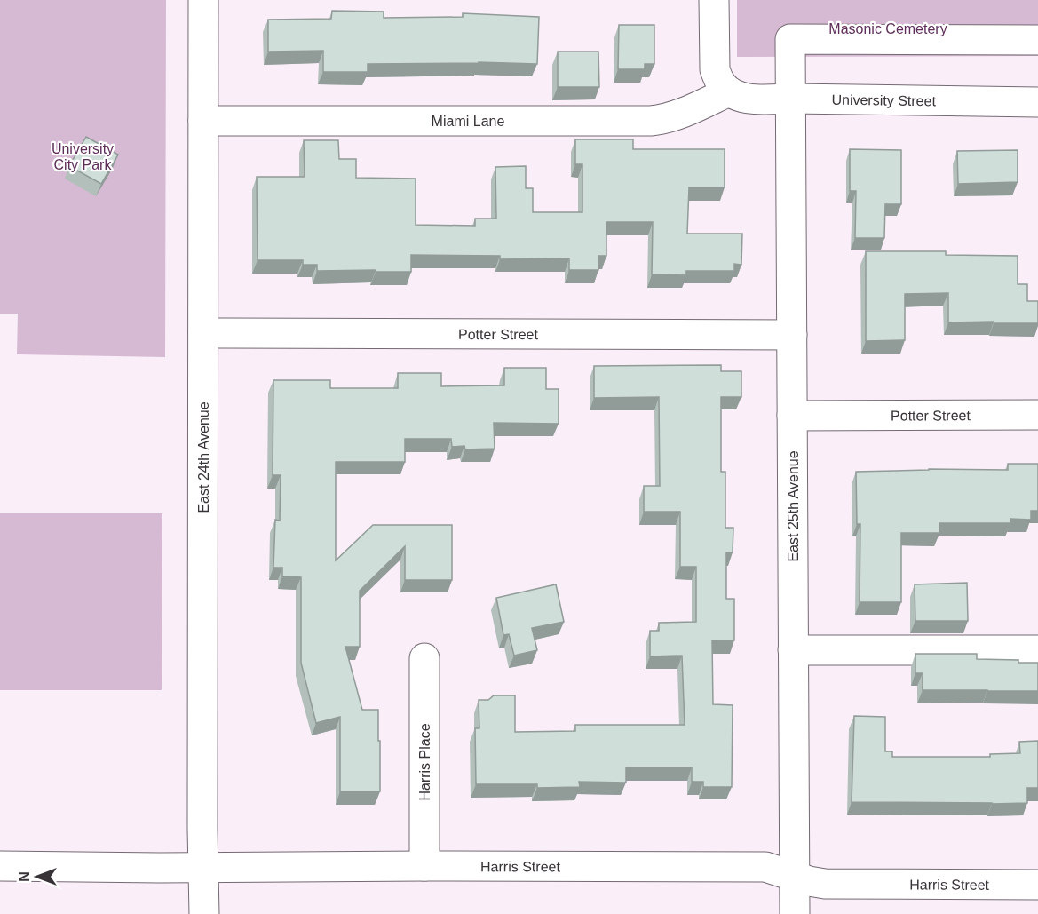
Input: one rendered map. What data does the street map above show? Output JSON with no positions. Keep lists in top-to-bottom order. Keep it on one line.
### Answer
{"streets":{"street":["University Street","Miami Lane","Potter Street","East 24th Avenue","East 25th Avenue","Harris Place","Harris Street"]},"crossings":[["University Street","Miami Lane"],["University Street","East 25th Avenue"],["Miami Lane","East 24th Avenue"],["Potter Street","East 24th Avenue"],["Potter Street","East 25th Avenue"],["East 24th Avenue","Harris Street"],["East 25th Avenue","Harris Street"],["Harris Place","Harris Street"]],"parks":["Masonic Cemetery","University City Park"],"north":"left"}
